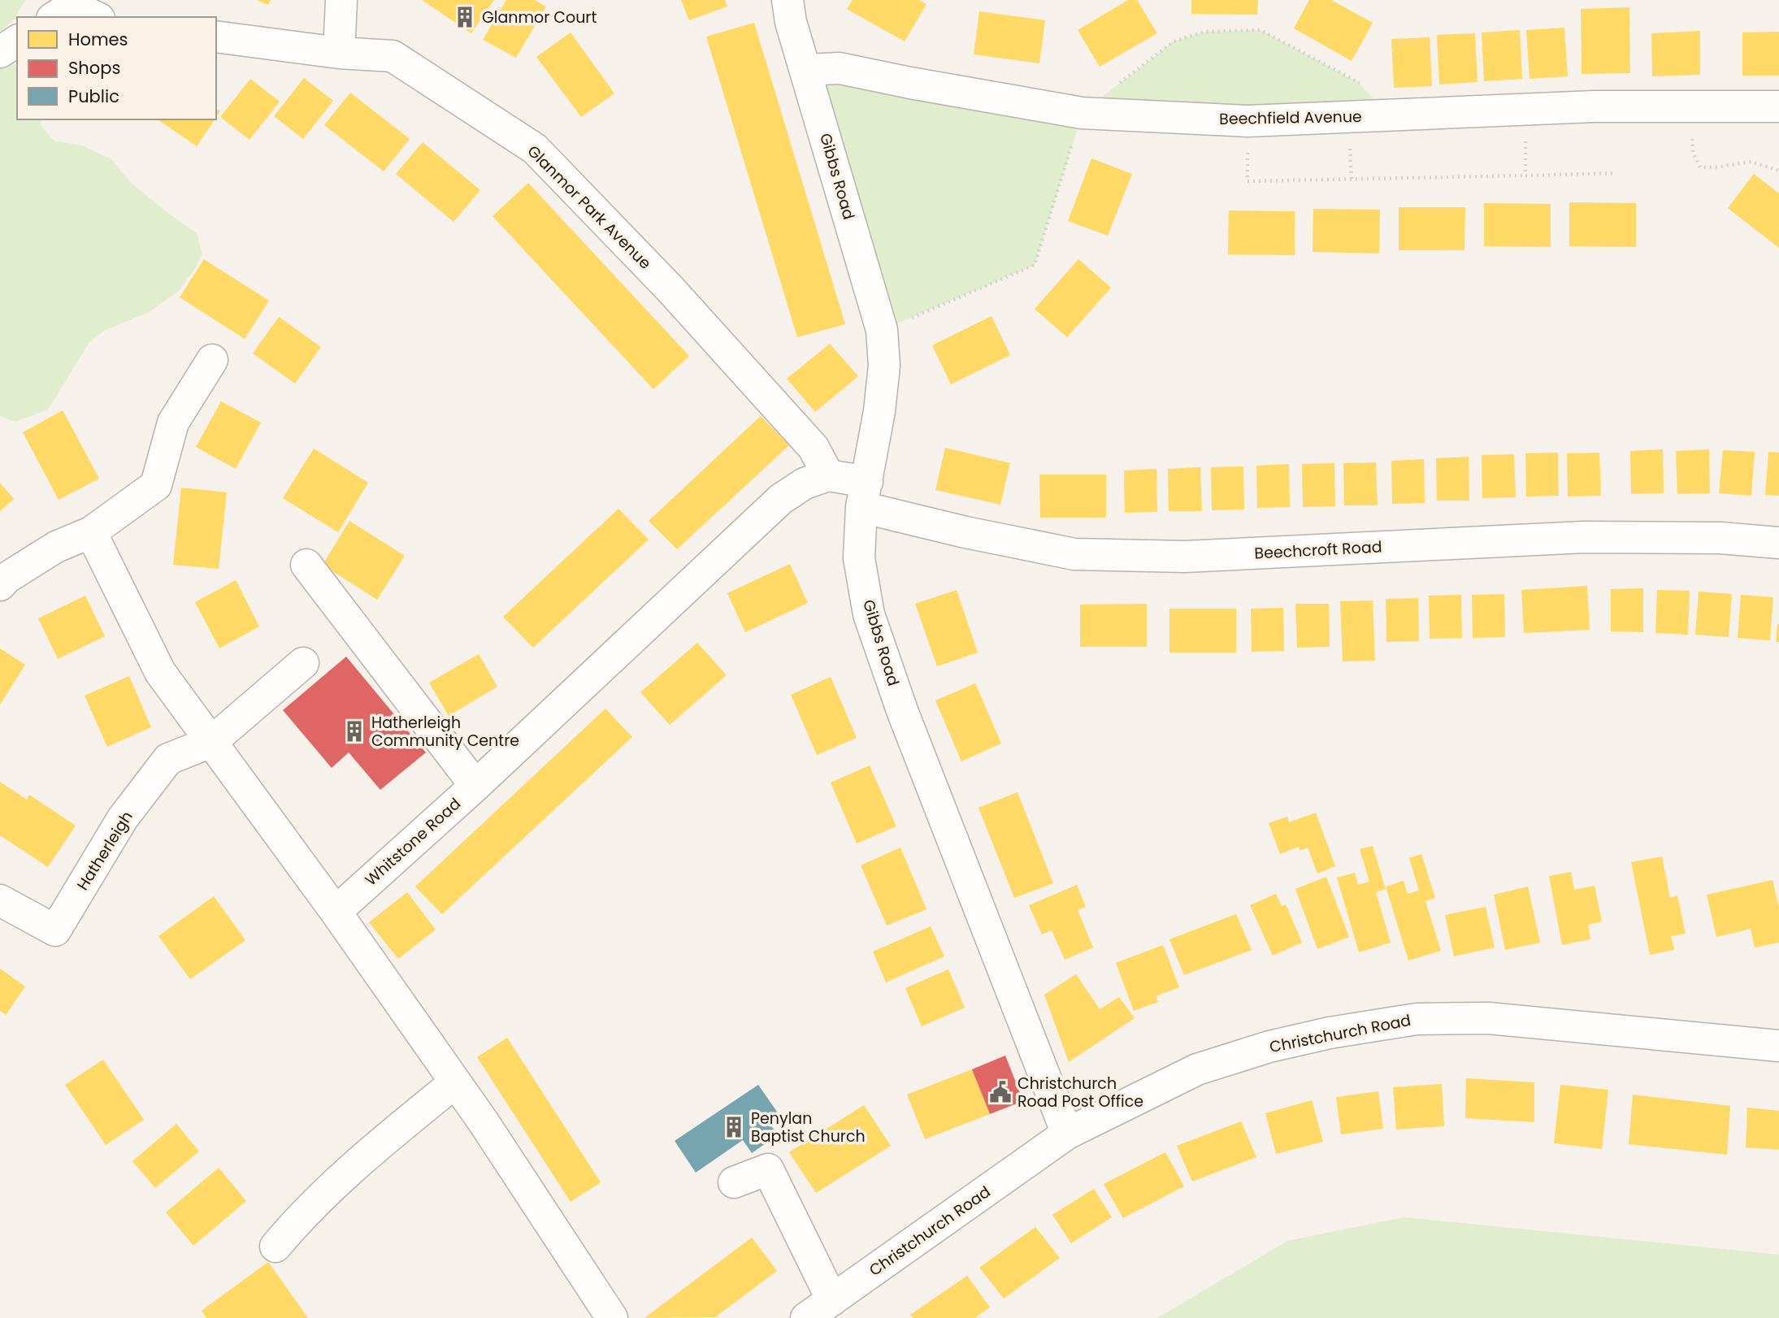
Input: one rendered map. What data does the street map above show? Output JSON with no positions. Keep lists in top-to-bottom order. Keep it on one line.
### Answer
{"streets":{"street":["Beechfield Avenue","Gibbs Road","Glanmor Park Avenue","Beechcroft Road","Whitstone Road","Hatherleigh","Christchurch Road"]},"crossings":[["Beechfield Avenue","Gibbs Road"],["Gibbs Road","Beechcroft Road"],["Gibbs Road","Christchurch Road"],["Glanmor Park Avenue","Whitstone Road"]],"places":{"building":["Glanmor Court","Hatherleigh Community Centre","Penylan Baptist Church"],"public building":["Christchurch Road Post Office"]},"legend":["Homes","Shops","Public"]}
